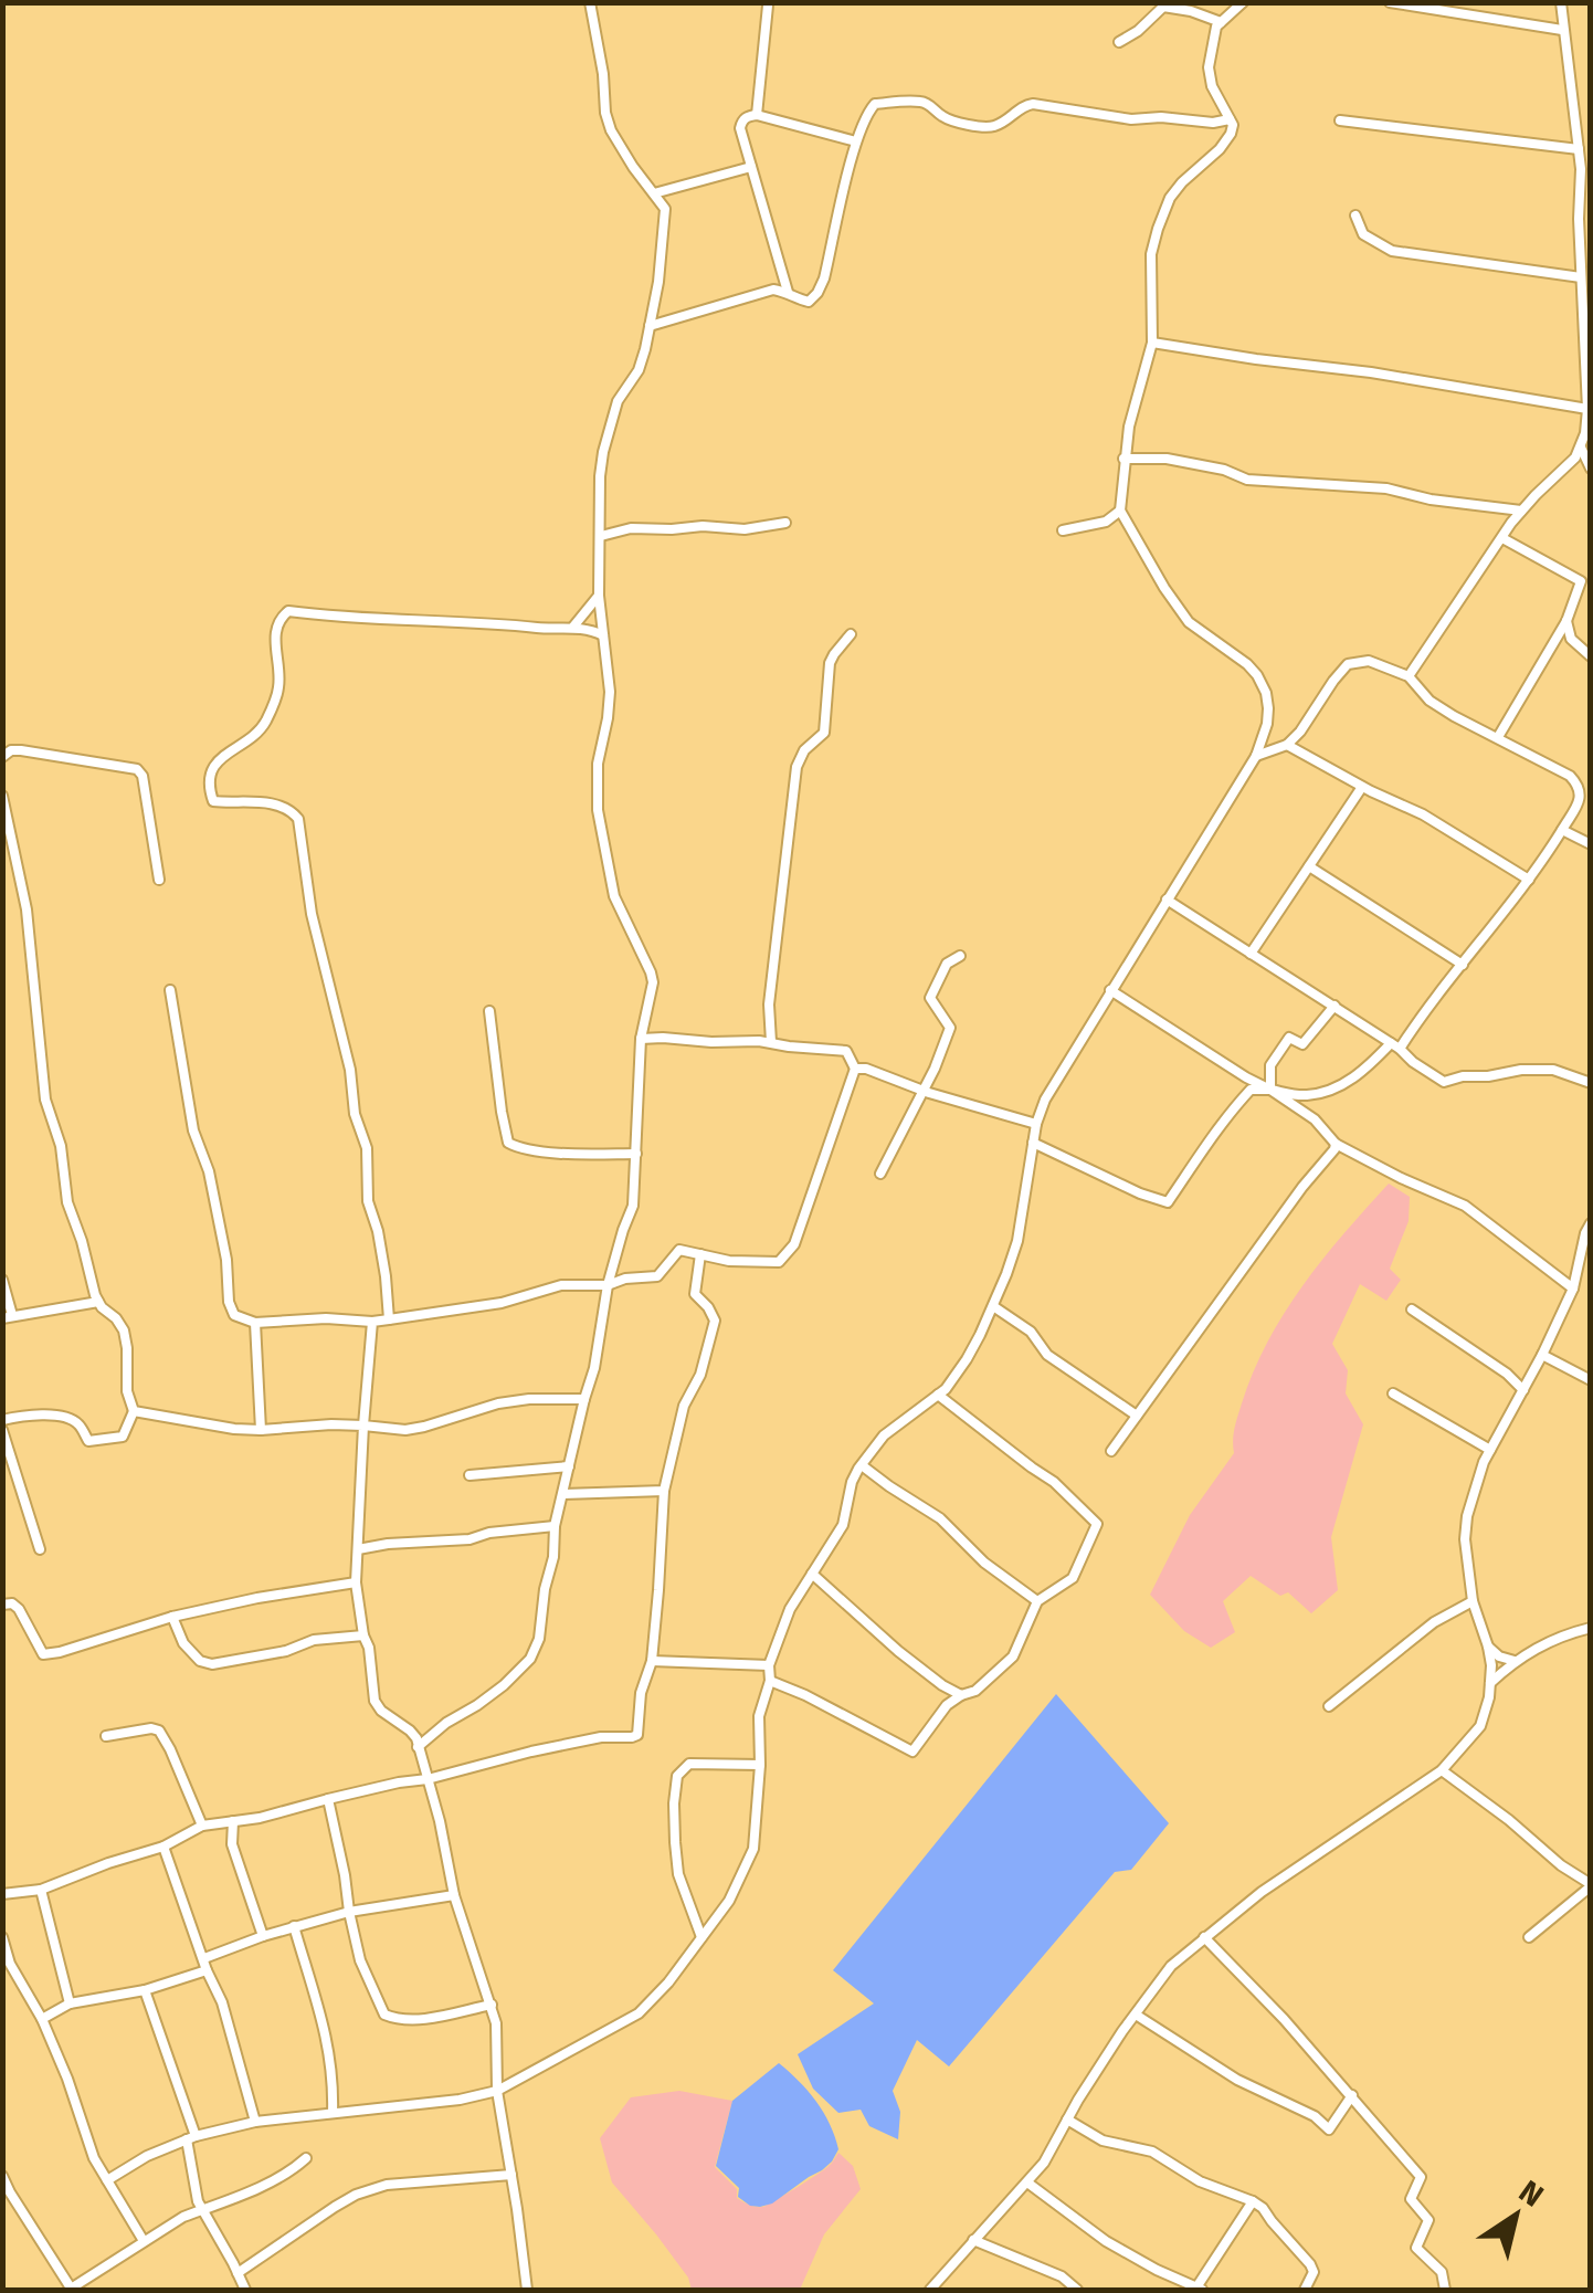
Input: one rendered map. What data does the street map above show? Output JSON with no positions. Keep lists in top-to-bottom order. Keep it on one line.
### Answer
{"north":"top right"}
